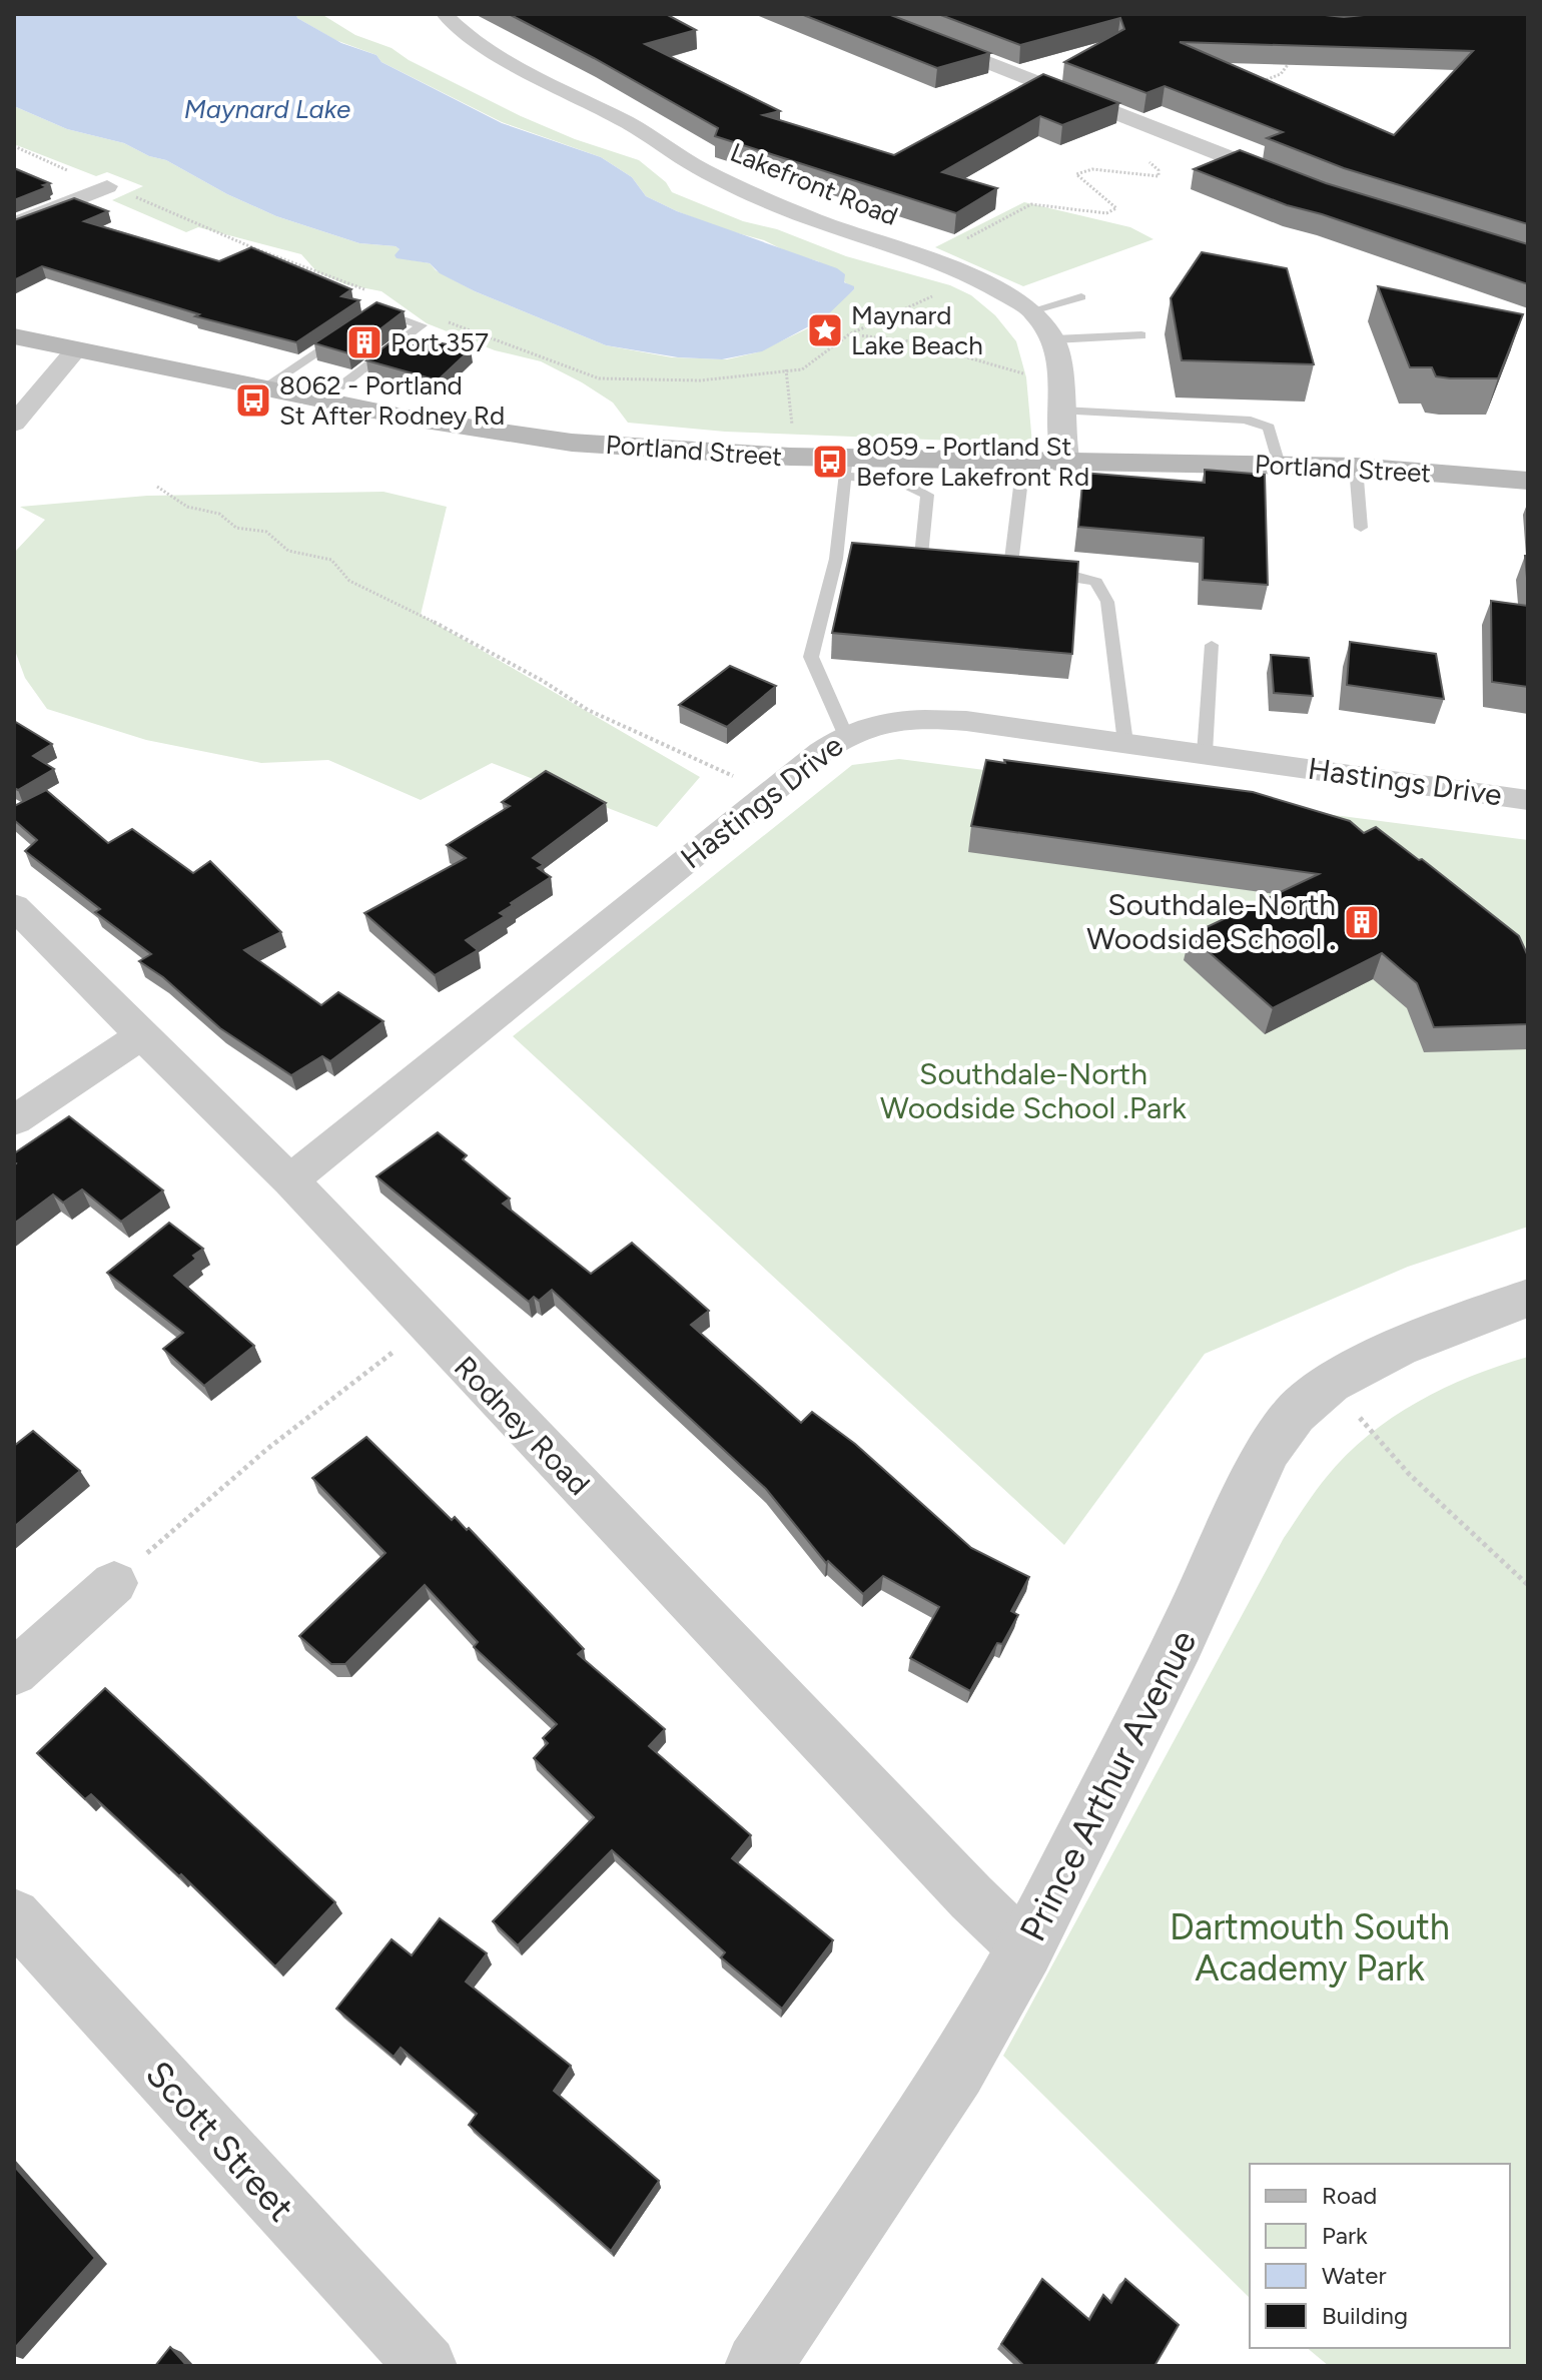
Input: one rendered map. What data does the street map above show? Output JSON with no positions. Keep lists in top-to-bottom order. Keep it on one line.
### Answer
{"streets":{"main road":["Portland Street"],"street":["Lakefront Road","Hastings Drive","Rodney Road","Prince Arthur Avenue","Scott Street"]},"crossings":[["Lakefront Road","Portland Street"],["Hastings Drive","Rodney Road"],["Rodney Road","Prince Arthur Avenue"]],"water":["Maynard Lake"],"parks":["Southdale-North Woodside School .Park","Dartmouth South Academy Park"],"places":{"place":["Maynard Lake Beach"],"building":["Port 357","Southdale-North Woodside School ."],"bus stop":["8062 - Portland St After Rodney Rd","8059 - Portland St Before Lakefront Rd"]},"legend":["Road","Park","Water","Building"]}
